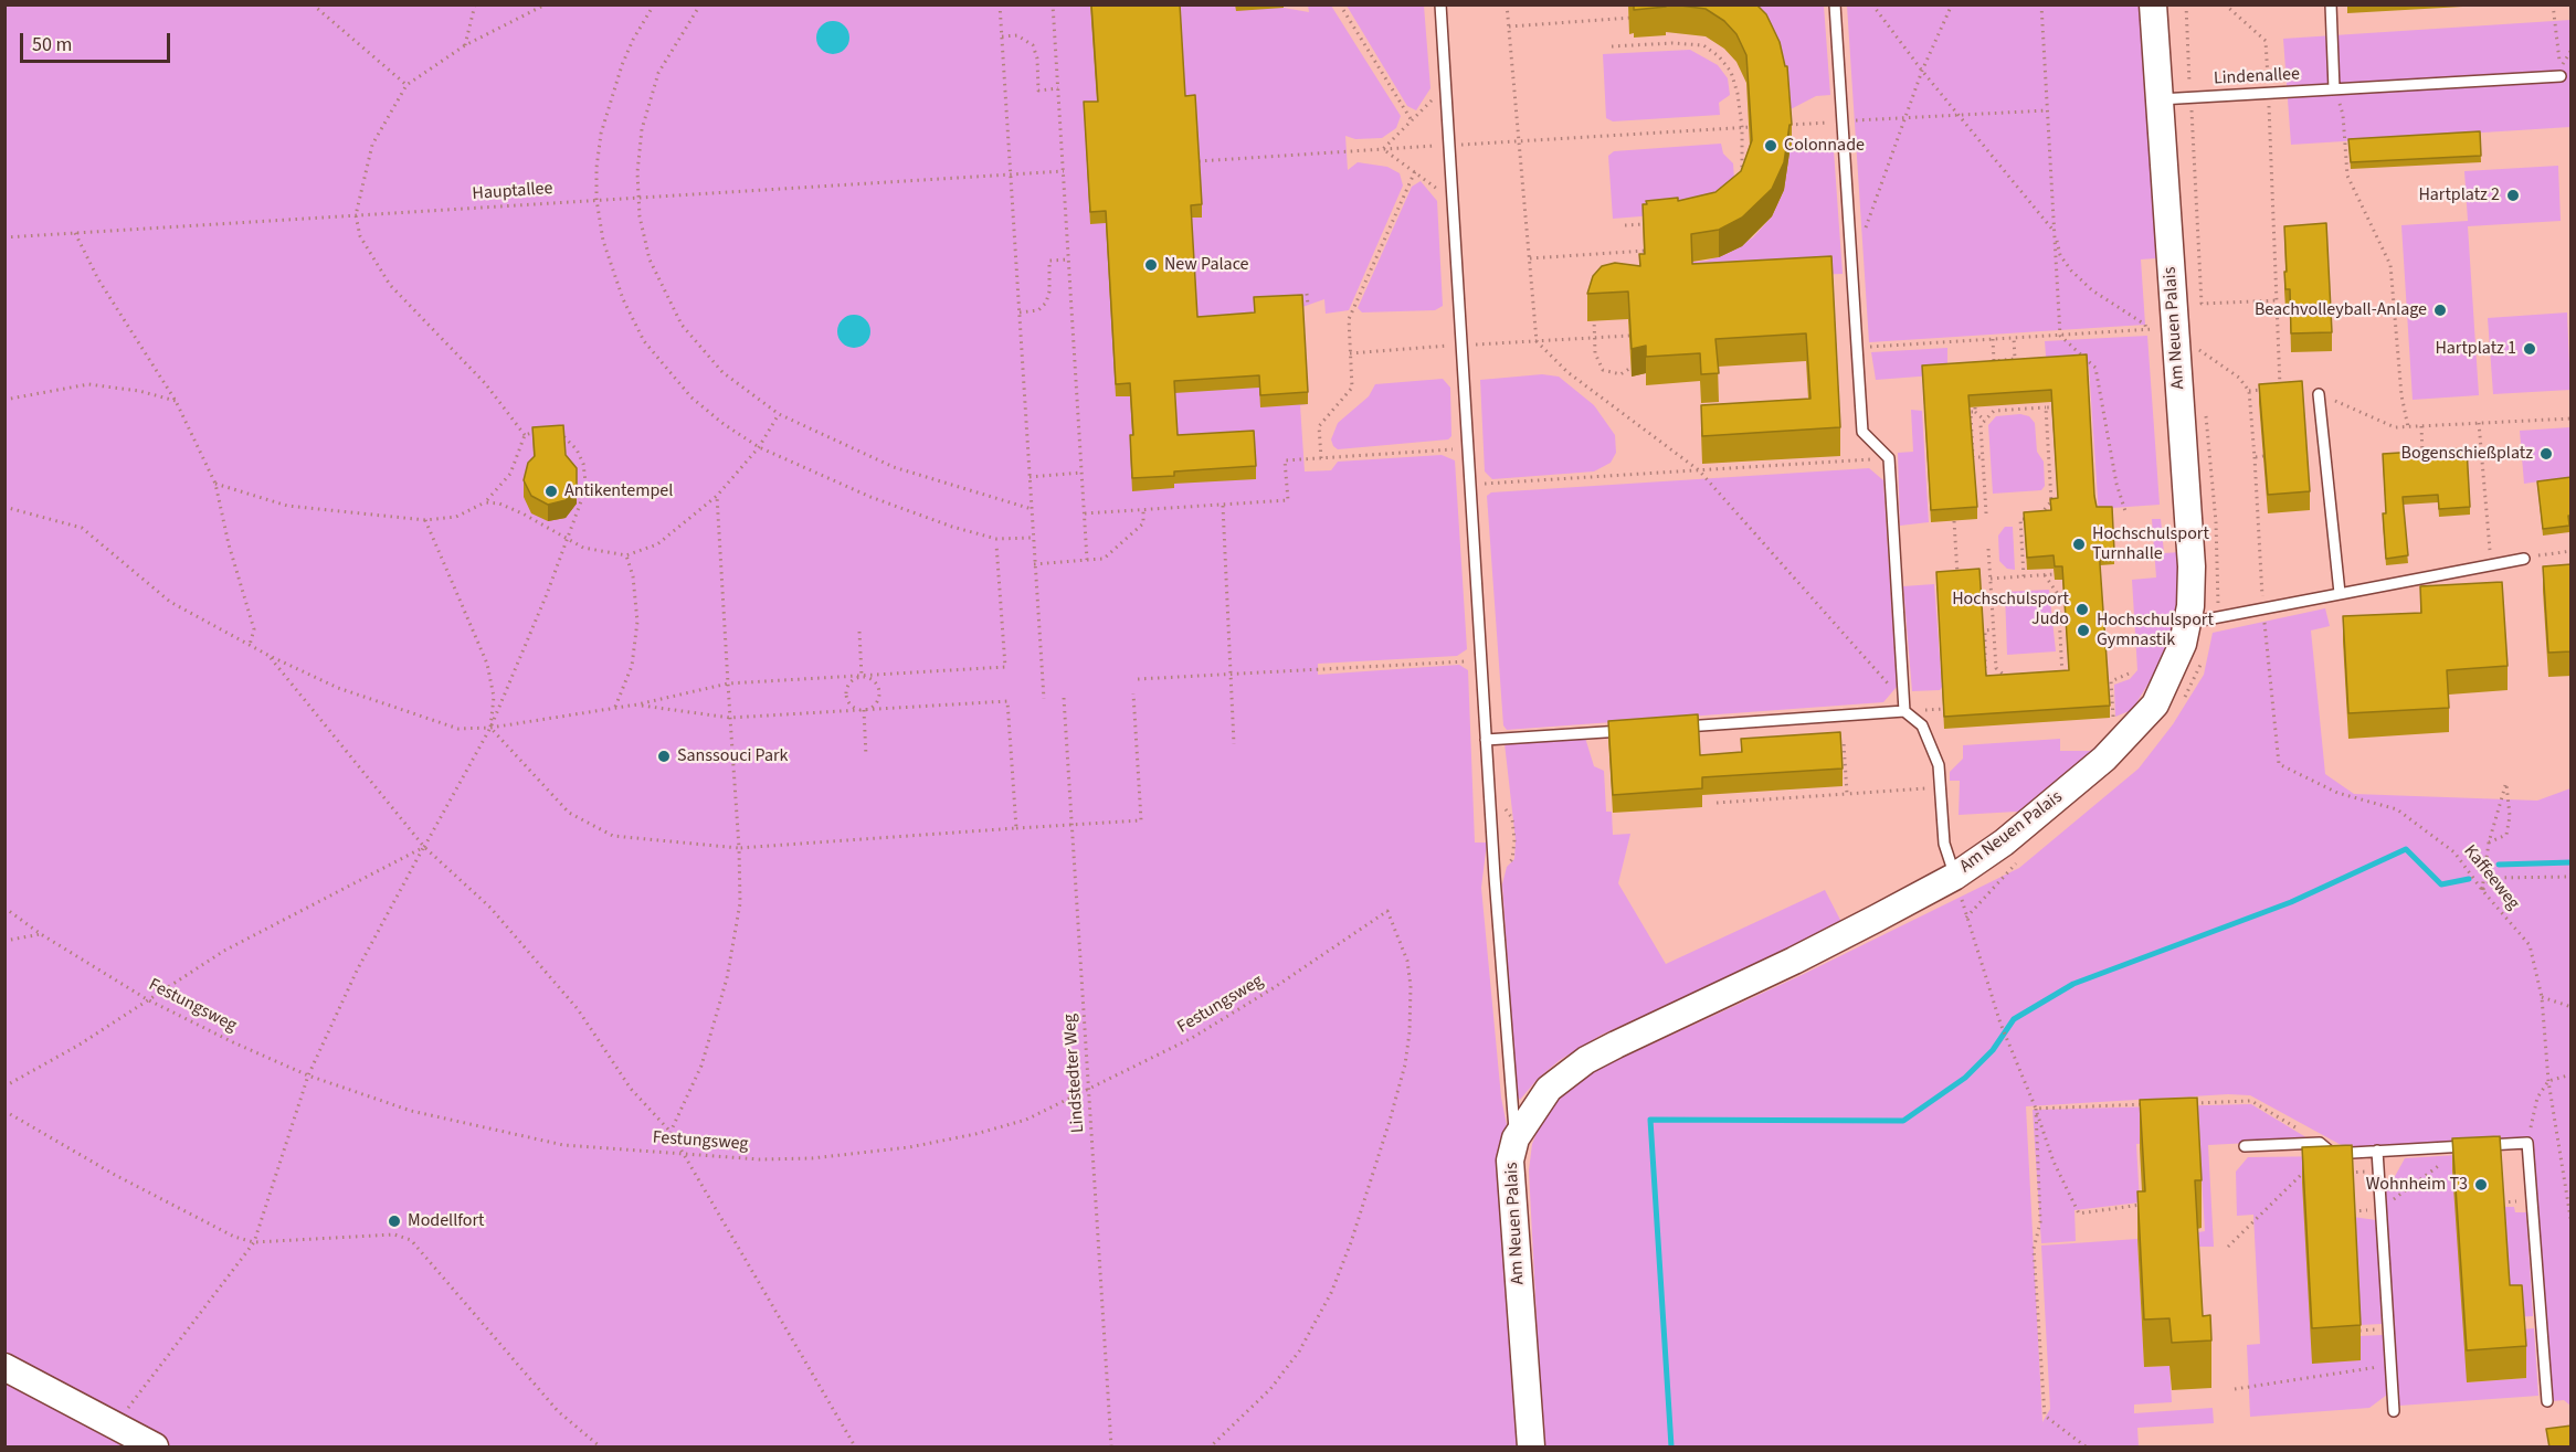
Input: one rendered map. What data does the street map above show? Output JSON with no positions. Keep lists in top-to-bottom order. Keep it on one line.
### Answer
{"streets":{"street":["Am Neuen Palais"],"lane":["Lindenallee"],"path":["Hauptallee","Kaffeeweg","Festungsweg","Lindstedter Weg"]},"crossings":[["Lindenallee","Am Neuen Palais"],["Festungsweg","Lindstedter Weg"]],"places":["Colonnade","Hartplatz 2","New Palace","Beachvolleyball-Anlage","Hartplatz 1","Bogenschießplatz","Antikentempel","Hochschulsport Turnhalle","Hochschulsport Judo","Hochschulsport Gymnastik","Sanssouci Park","Wohnheim T3","Modellfort"],"scale_bar":"50 m"}
